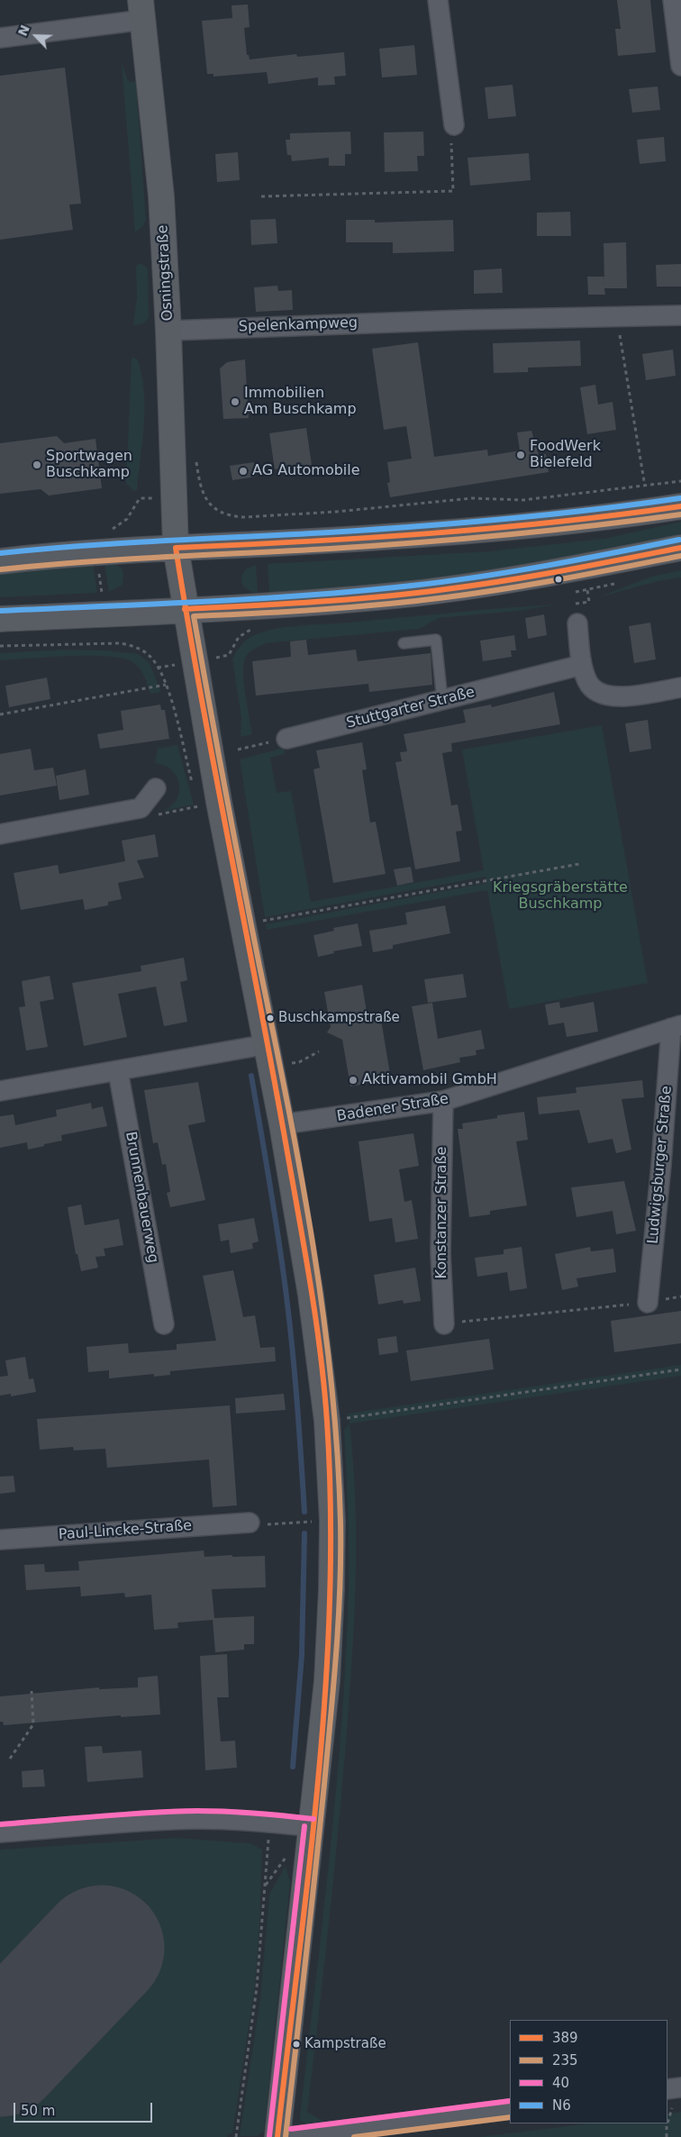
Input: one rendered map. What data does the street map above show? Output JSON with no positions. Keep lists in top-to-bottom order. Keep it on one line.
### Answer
{"streets":{"main road":["Osningstraße"],"street":["Spelenkampweg","Stuttgarter Straße","Badener Straße","Ludwigsburger Straße","Brunnenbauerweg","Konstanzer Straße","Paul-Lincke-Straße"]},"crossings":[["Osningstraße","Spelenkampweg"],["Badener Straße","Ludwigsburger Straße"],["Badener Straße","Konstanzer Straße"]],"parks":["Kriegsgräberstätte Buschkamp"],"places":["Immobilien Am Buschkamp","FoodWerk Bielefeld","Sportwagen Buschkamp","AG Automobile","Buschkampstraße","Aktivamobil GmbH","Kampstraße"],"lines":["transit line N6","transit line 389","transit line 235","transit line 40"],"legend":["389","235","40","N6"],"scale_bar":"50 m","north":"top left"}
